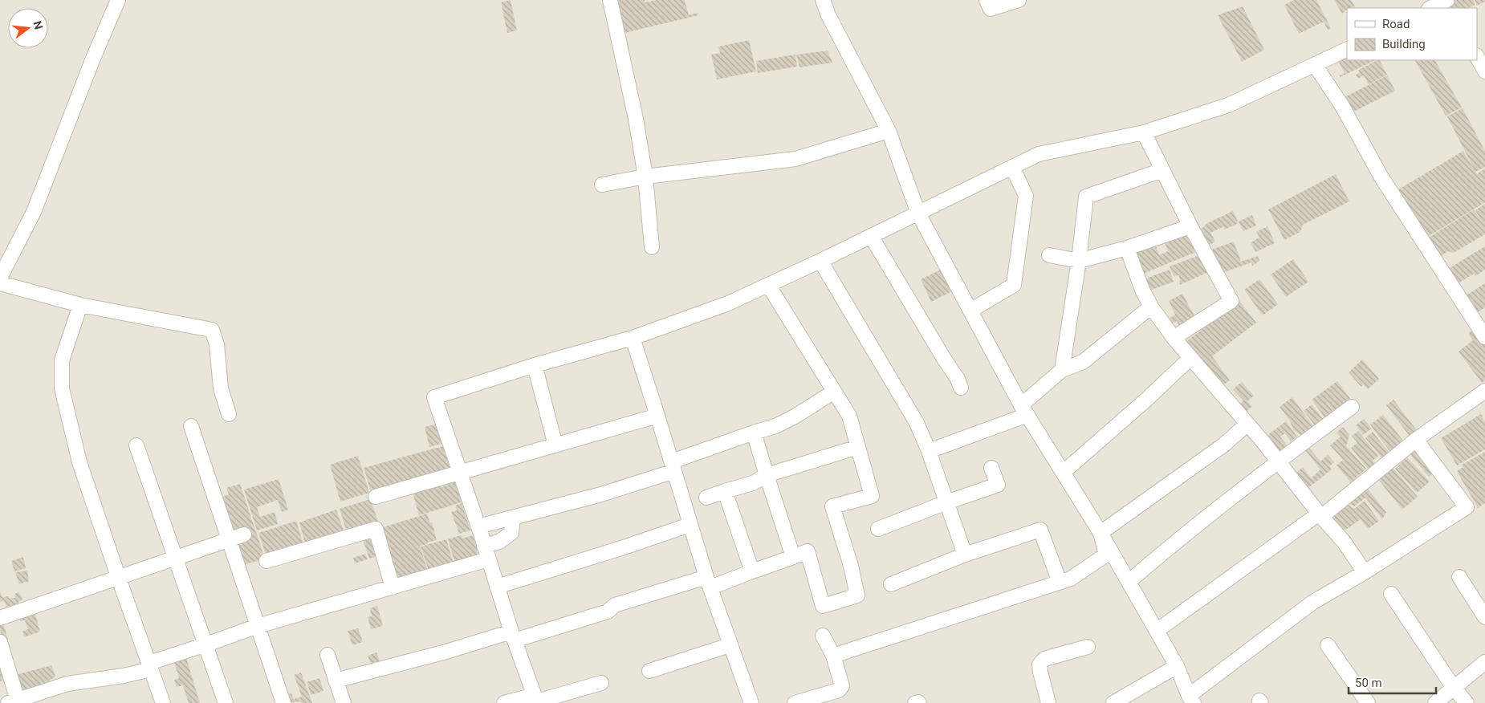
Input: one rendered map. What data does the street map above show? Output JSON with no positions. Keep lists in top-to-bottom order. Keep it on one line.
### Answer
{"legend":["Road","Building"],"scale_bar":"50 m","north":"right"}
